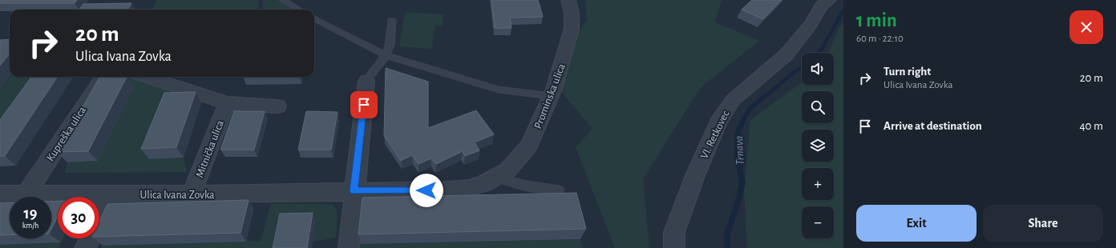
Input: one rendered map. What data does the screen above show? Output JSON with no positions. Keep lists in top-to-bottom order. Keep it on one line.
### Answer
{"streets":{"street":["Prominska ulica","Kupreška ulica","VI. Retkovec","Mitnička ulica","Ulica Ivana Zovka"]},"crossings":[["Prominska ulica","Ulica Ivana Zovka"],["Kupreška ulica","Ulica Ivana Zovka"],["Mitnička ulica","Ulica Ivana Zovka"]],"water":["Trnava"],"page":{"heading":["1 min","60 m · 22:10"],"turn":["20 m","Ulica Ivana Zovka"],"map_buttons":["+","−"],"list":[{"name":"Turn right","note":"Ulica Ivana Zovka","value":"20 m"},{"name":"Arrive at destination","value":"40 m"}],"speed":"19 km/h","limit":"30","buttons":["Exit","Share"]}}
